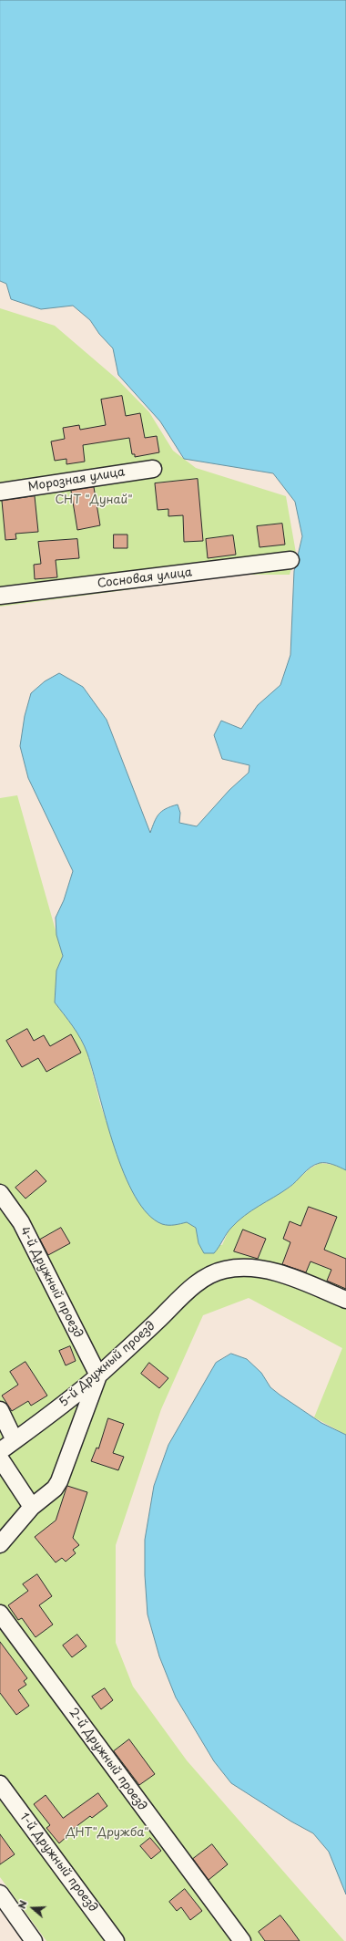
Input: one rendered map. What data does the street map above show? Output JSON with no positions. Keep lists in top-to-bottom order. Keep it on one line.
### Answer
{"streets":{"street":["Морозная улица","Сосновая улица","4-й Дружный проезд","5-й Дружный проезд","2-й Дружный проезд","1-й Дружный проезд"]},"crossings":[["4-й Дружный проезд","5-й Дружный проезд"]],"parks":["СНТ \"Дунай\"","ДНТ\"Дружба\""],"north":"left"}
